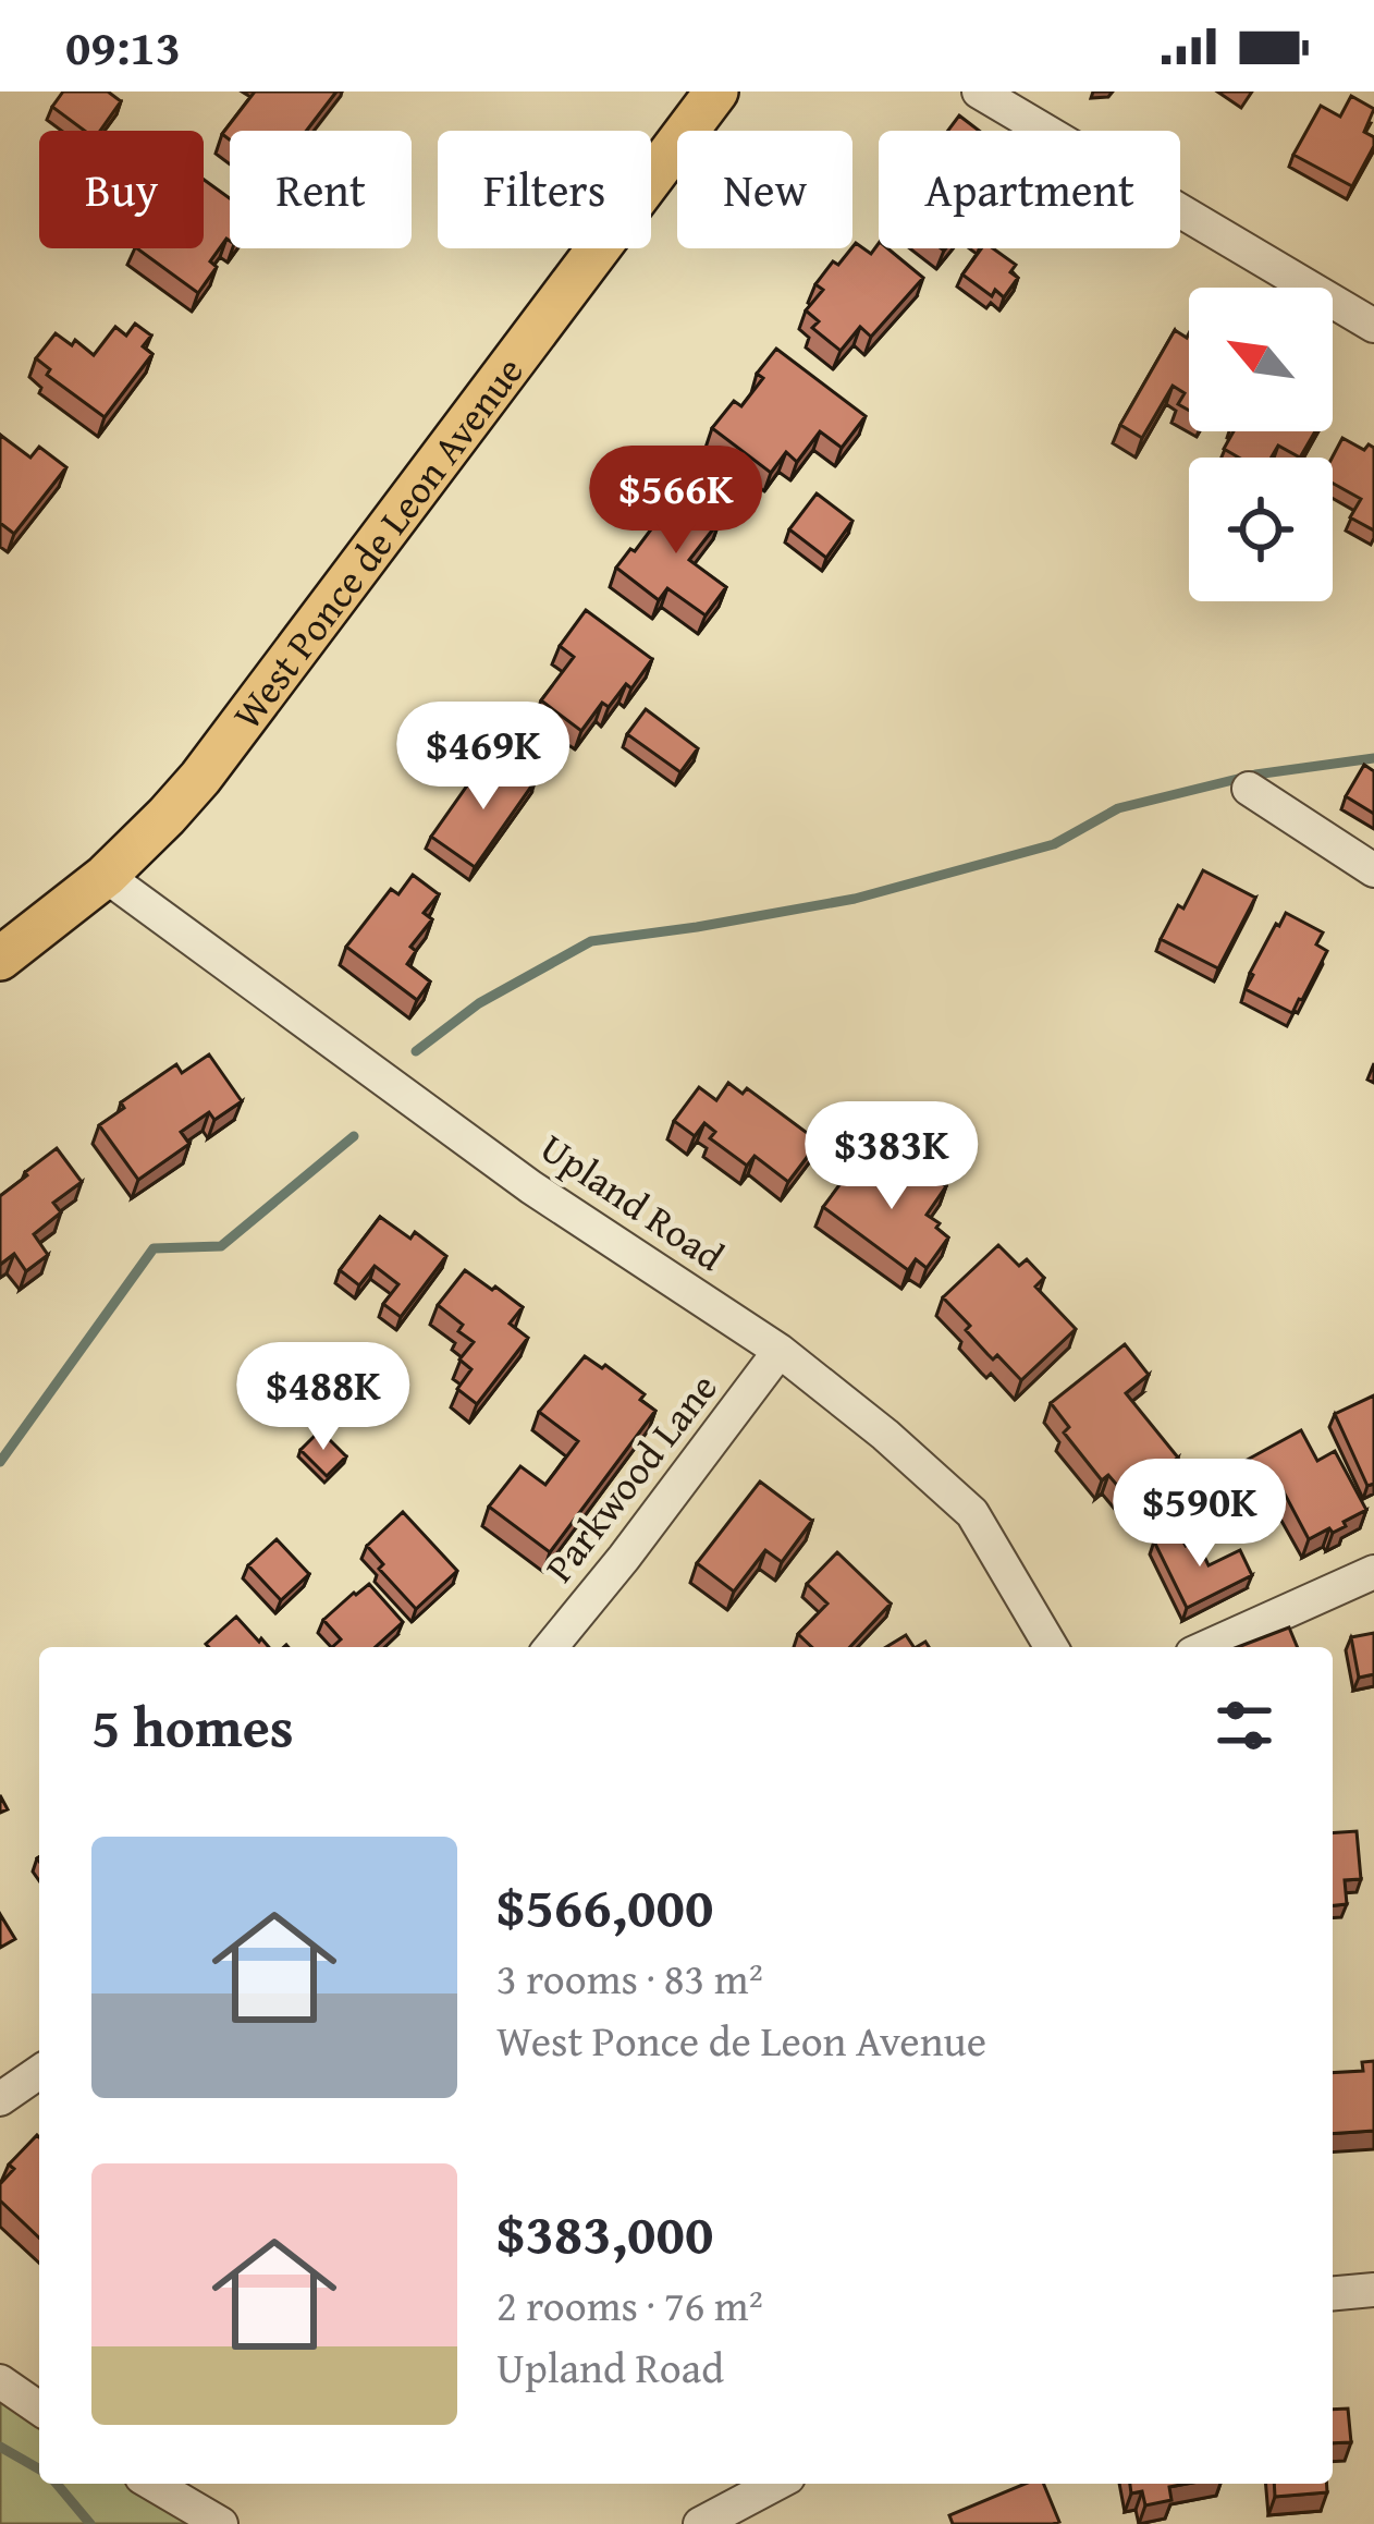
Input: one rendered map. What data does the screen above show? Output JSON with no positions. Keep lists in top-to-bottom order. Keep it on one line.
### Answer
{"streets":{"main road":["West Ponce de Leon Avenue"],"street":["Upland Road","Parkwood Lane"]},"crossings":[["West Ponce de Leon Avenue","Upland Road"],["Upland Road","Parkwood Lane"]],"north":"top left","page":{"status":"09:13","chip":["Buy","Rent","Filters","New","Apartment"],"price":["$566K","$469K","$383K","$488K","$590K"],"heading":"5 homes","list":[{"name":"$566,000","note":"3 rooms · 83 m² · West Ponce de Leon Avenue"},{"name":"$383,000","note":"2 rooms · 76 m² · Upland Road"}]}}
